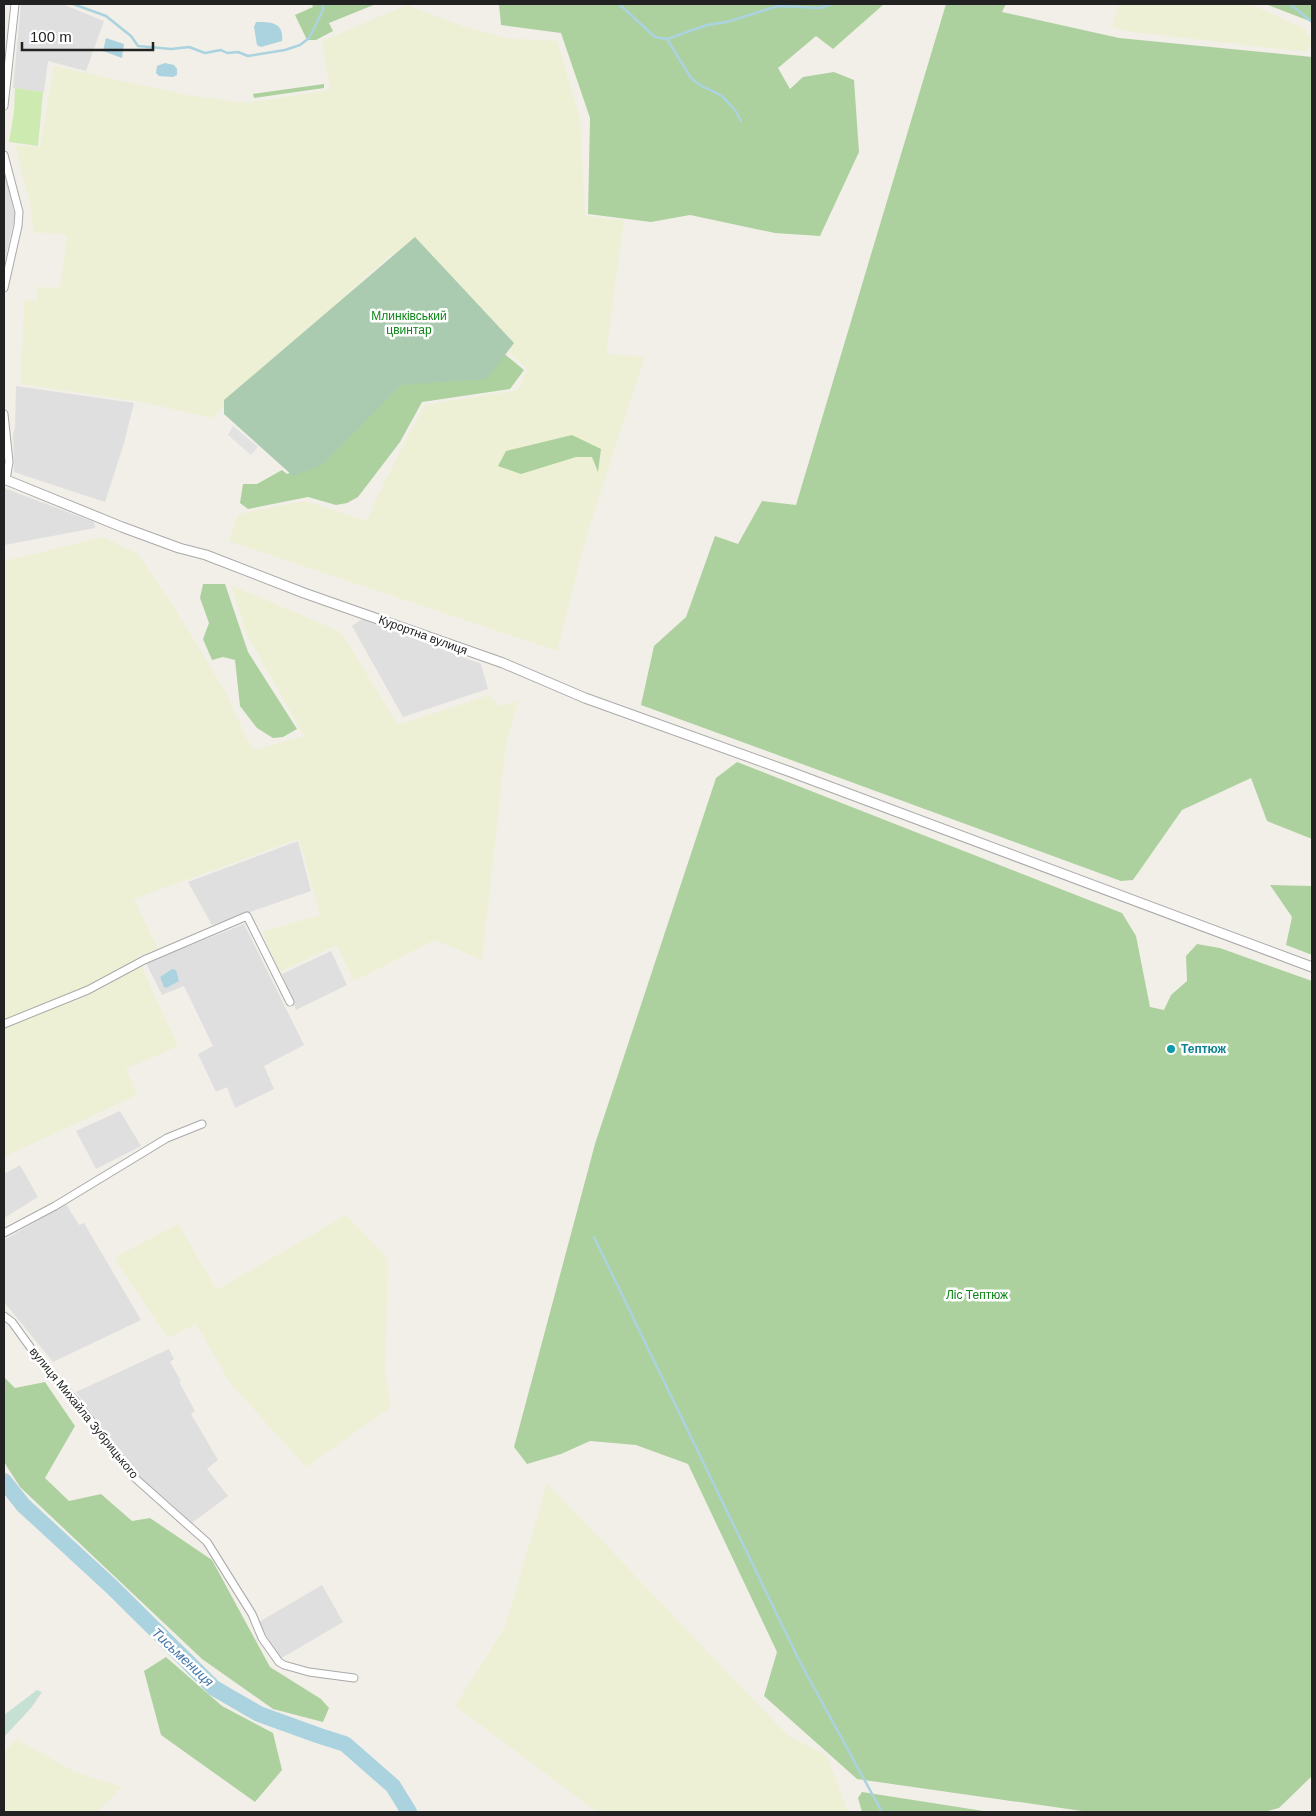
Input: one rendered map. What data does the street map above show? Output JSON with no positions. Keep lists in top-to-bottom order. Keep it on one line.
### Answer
{"streets":{"street":["Курортна вулиця","вулиця Михайла Зубрицького"]},"water":["Тисьмениця"],"parks":["Млинківський цвинтар","Ліс Тептюж"],"places":["Тептюж"],"scale_bar":"100 m"}
